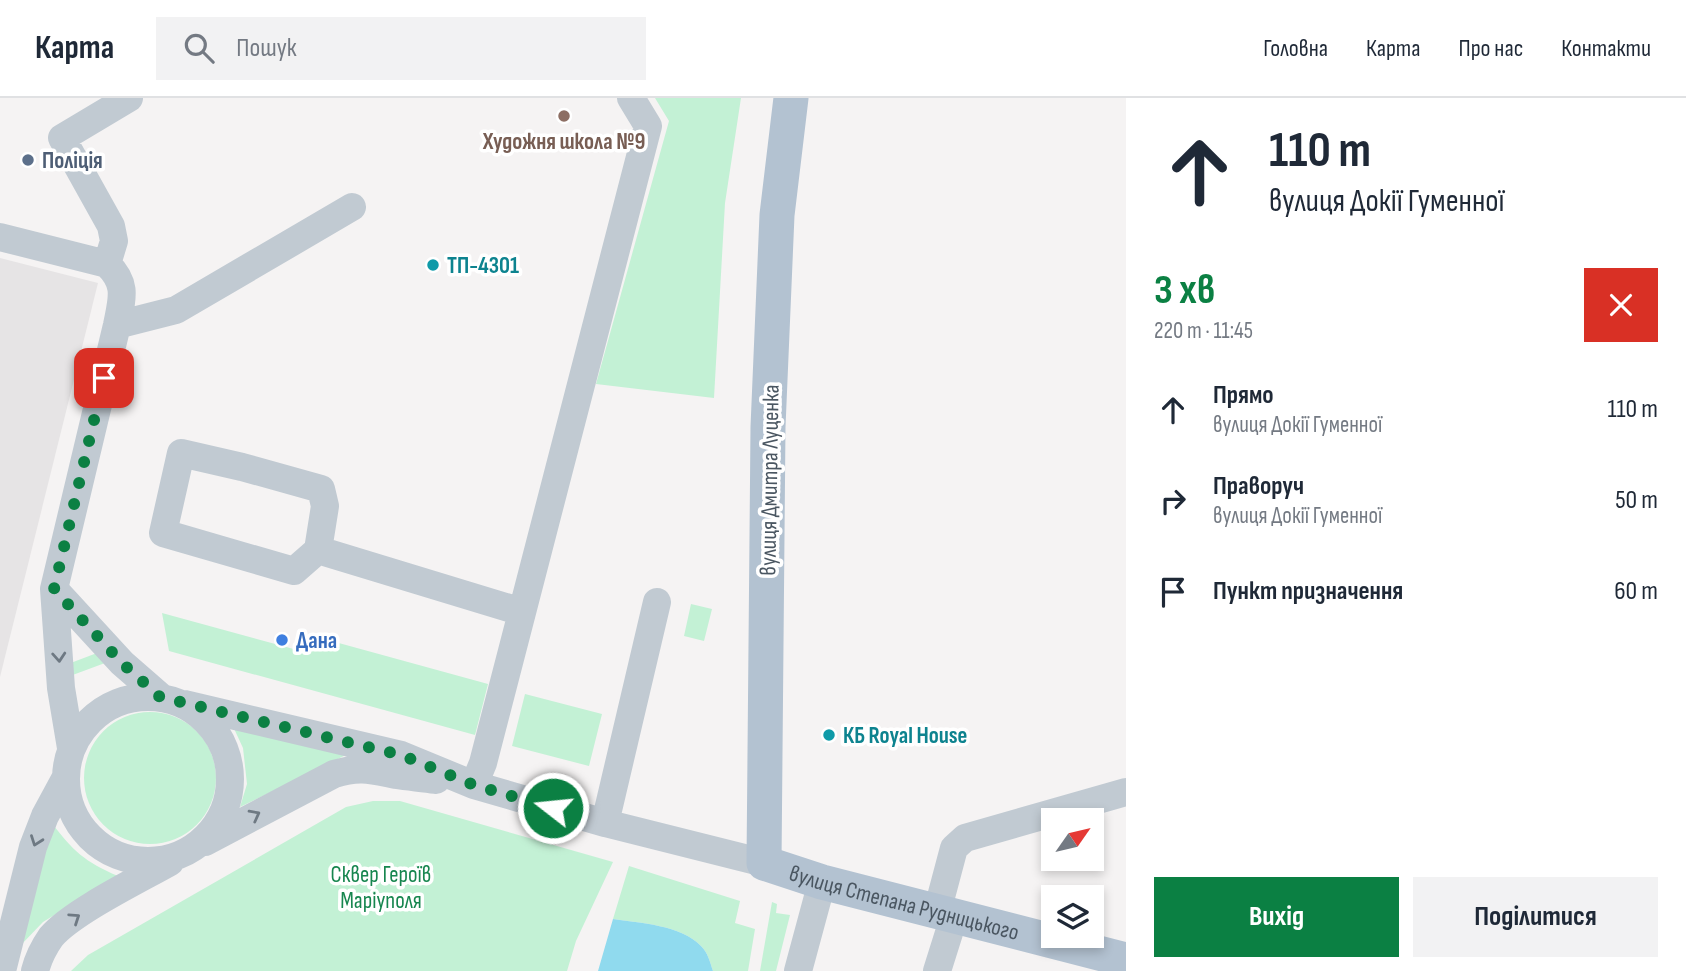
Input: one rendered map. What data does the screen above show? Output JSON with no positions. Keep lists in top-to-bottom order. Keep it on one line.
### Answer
{"streets":{"main road":["вулиця Дмитра Луценка","вулиця Степана Рудницького"]},"crossings":[["вулиця Дмитра Луценка","вулиця Степана Рудницького"]],"parks":["Сквер Героїв Маріуполя"],"places":["Художня школа №9","Поліція","ТП-4301","Дана","КБ Royal House"],"north":"top right","page":{"header":"Карта","search":"Пошук","nav":["Головна","Карта","Про нас","Контакти"],"turn":["110 m","вулиця Докії Гуменної"],"heading":["3 хв","220 m · 11:45"],"list":[{"name":"Прямо","note":"вулиця Докії Гуменної","value":"110 m"},{"name":"Праворуч","note":"вулиця Докії Гуменної","value":"50 m"},{"name":"Пункт призначення","value":"60 m"}],"buttons":["Вихід","Поділитися"]}}
